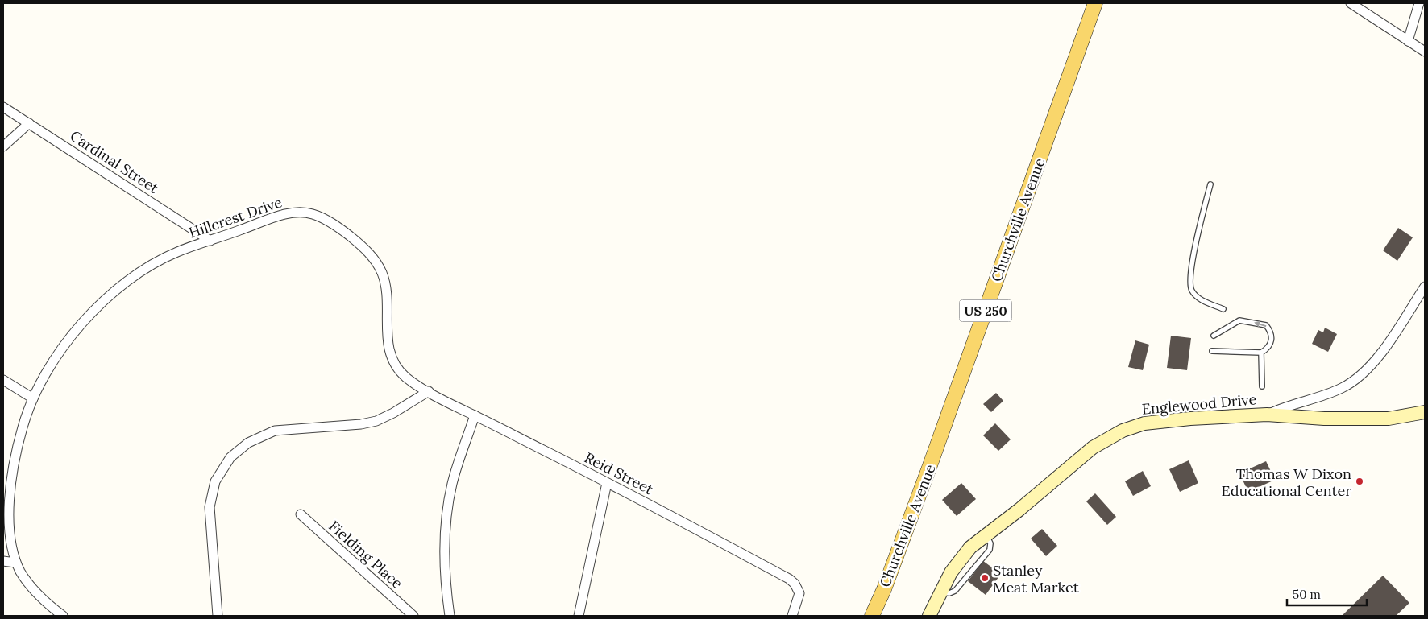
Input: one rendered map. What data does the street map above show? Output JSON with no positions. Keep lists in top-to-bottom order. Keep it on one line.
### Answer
{"streets":{"main road":["Churchville Avenue","US 250"],"street":["Cardinal Street","Hillcrest Drive","Englewood Drive","Reid Street","Fielding Place"]},"crossings":[["Cardinal Street","Hillcrest Drive"],["Hillcrest Drive","Reid Street"]],"places":["Thomas W Dixon Educational Center","Stanley Meat Market"],"scale_bar":"50 m"}
